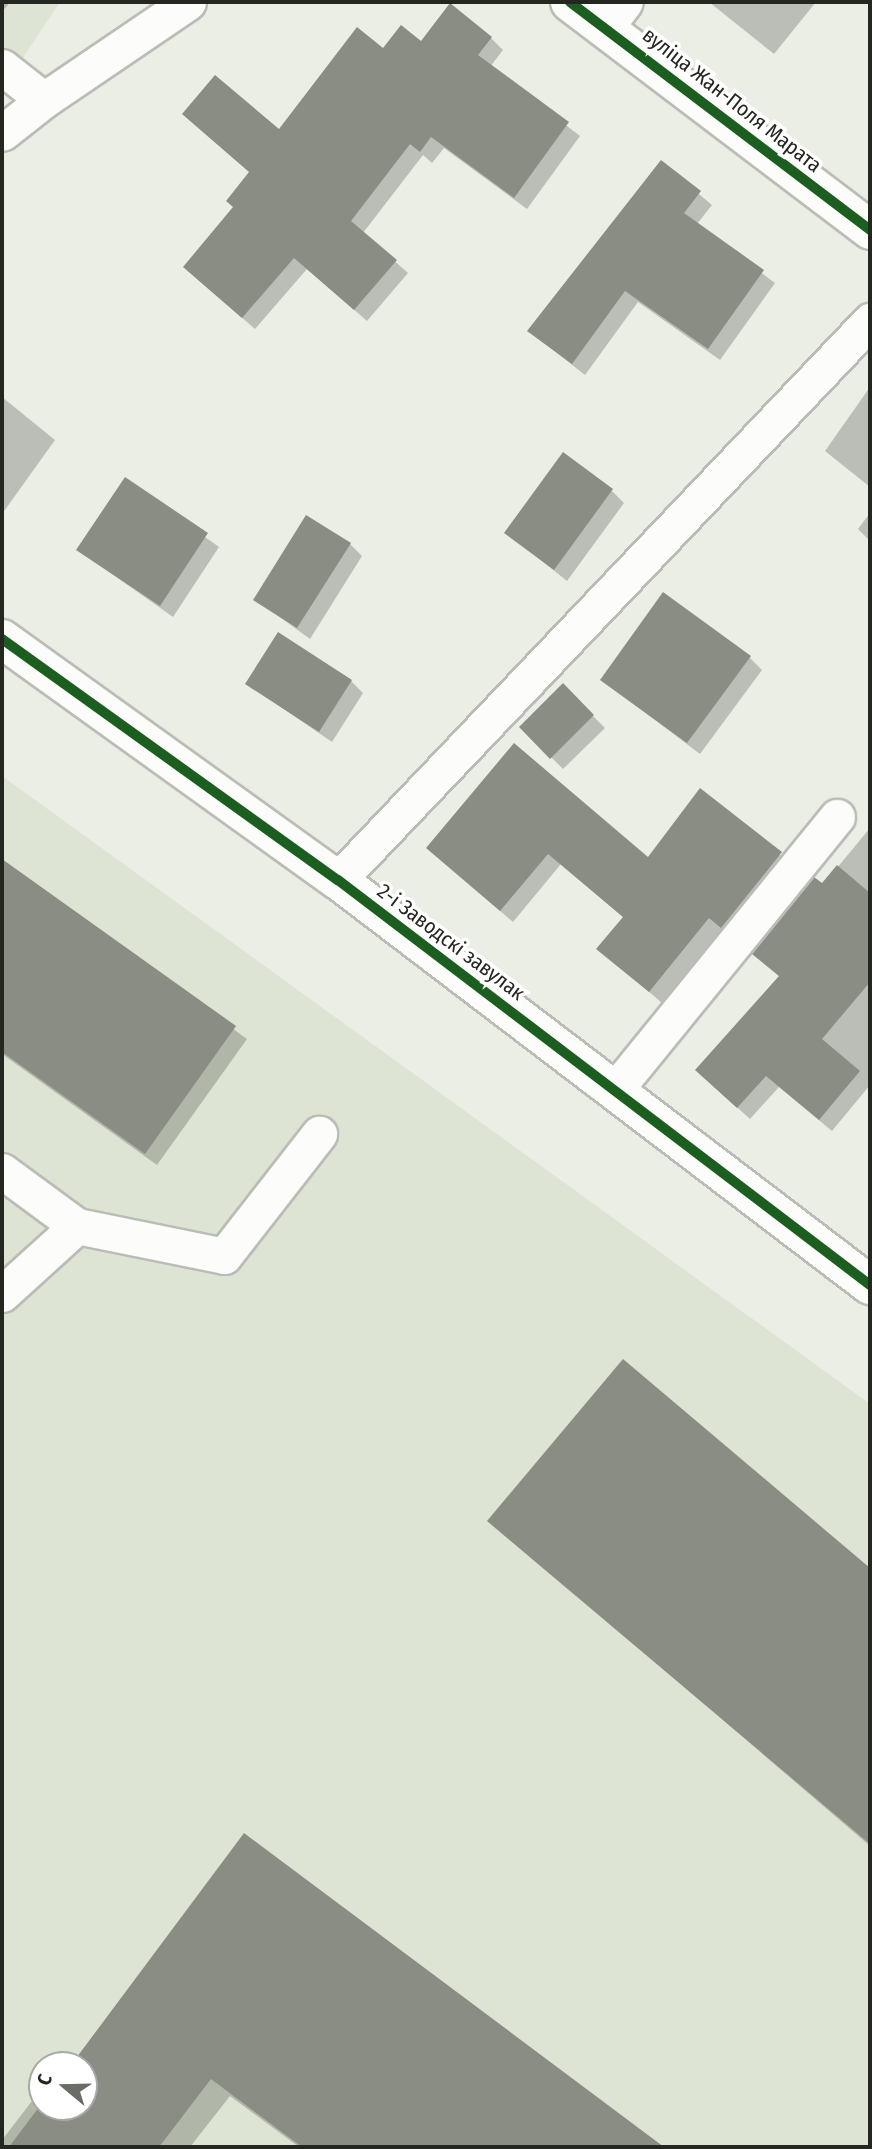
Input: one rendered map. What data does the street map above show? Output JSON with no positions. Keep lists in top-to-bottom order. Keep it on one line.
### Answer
{"streets":{"street":["вуліца Жан-Поля Марата","2-і Заводскі завулак"]},"north":"left"}
